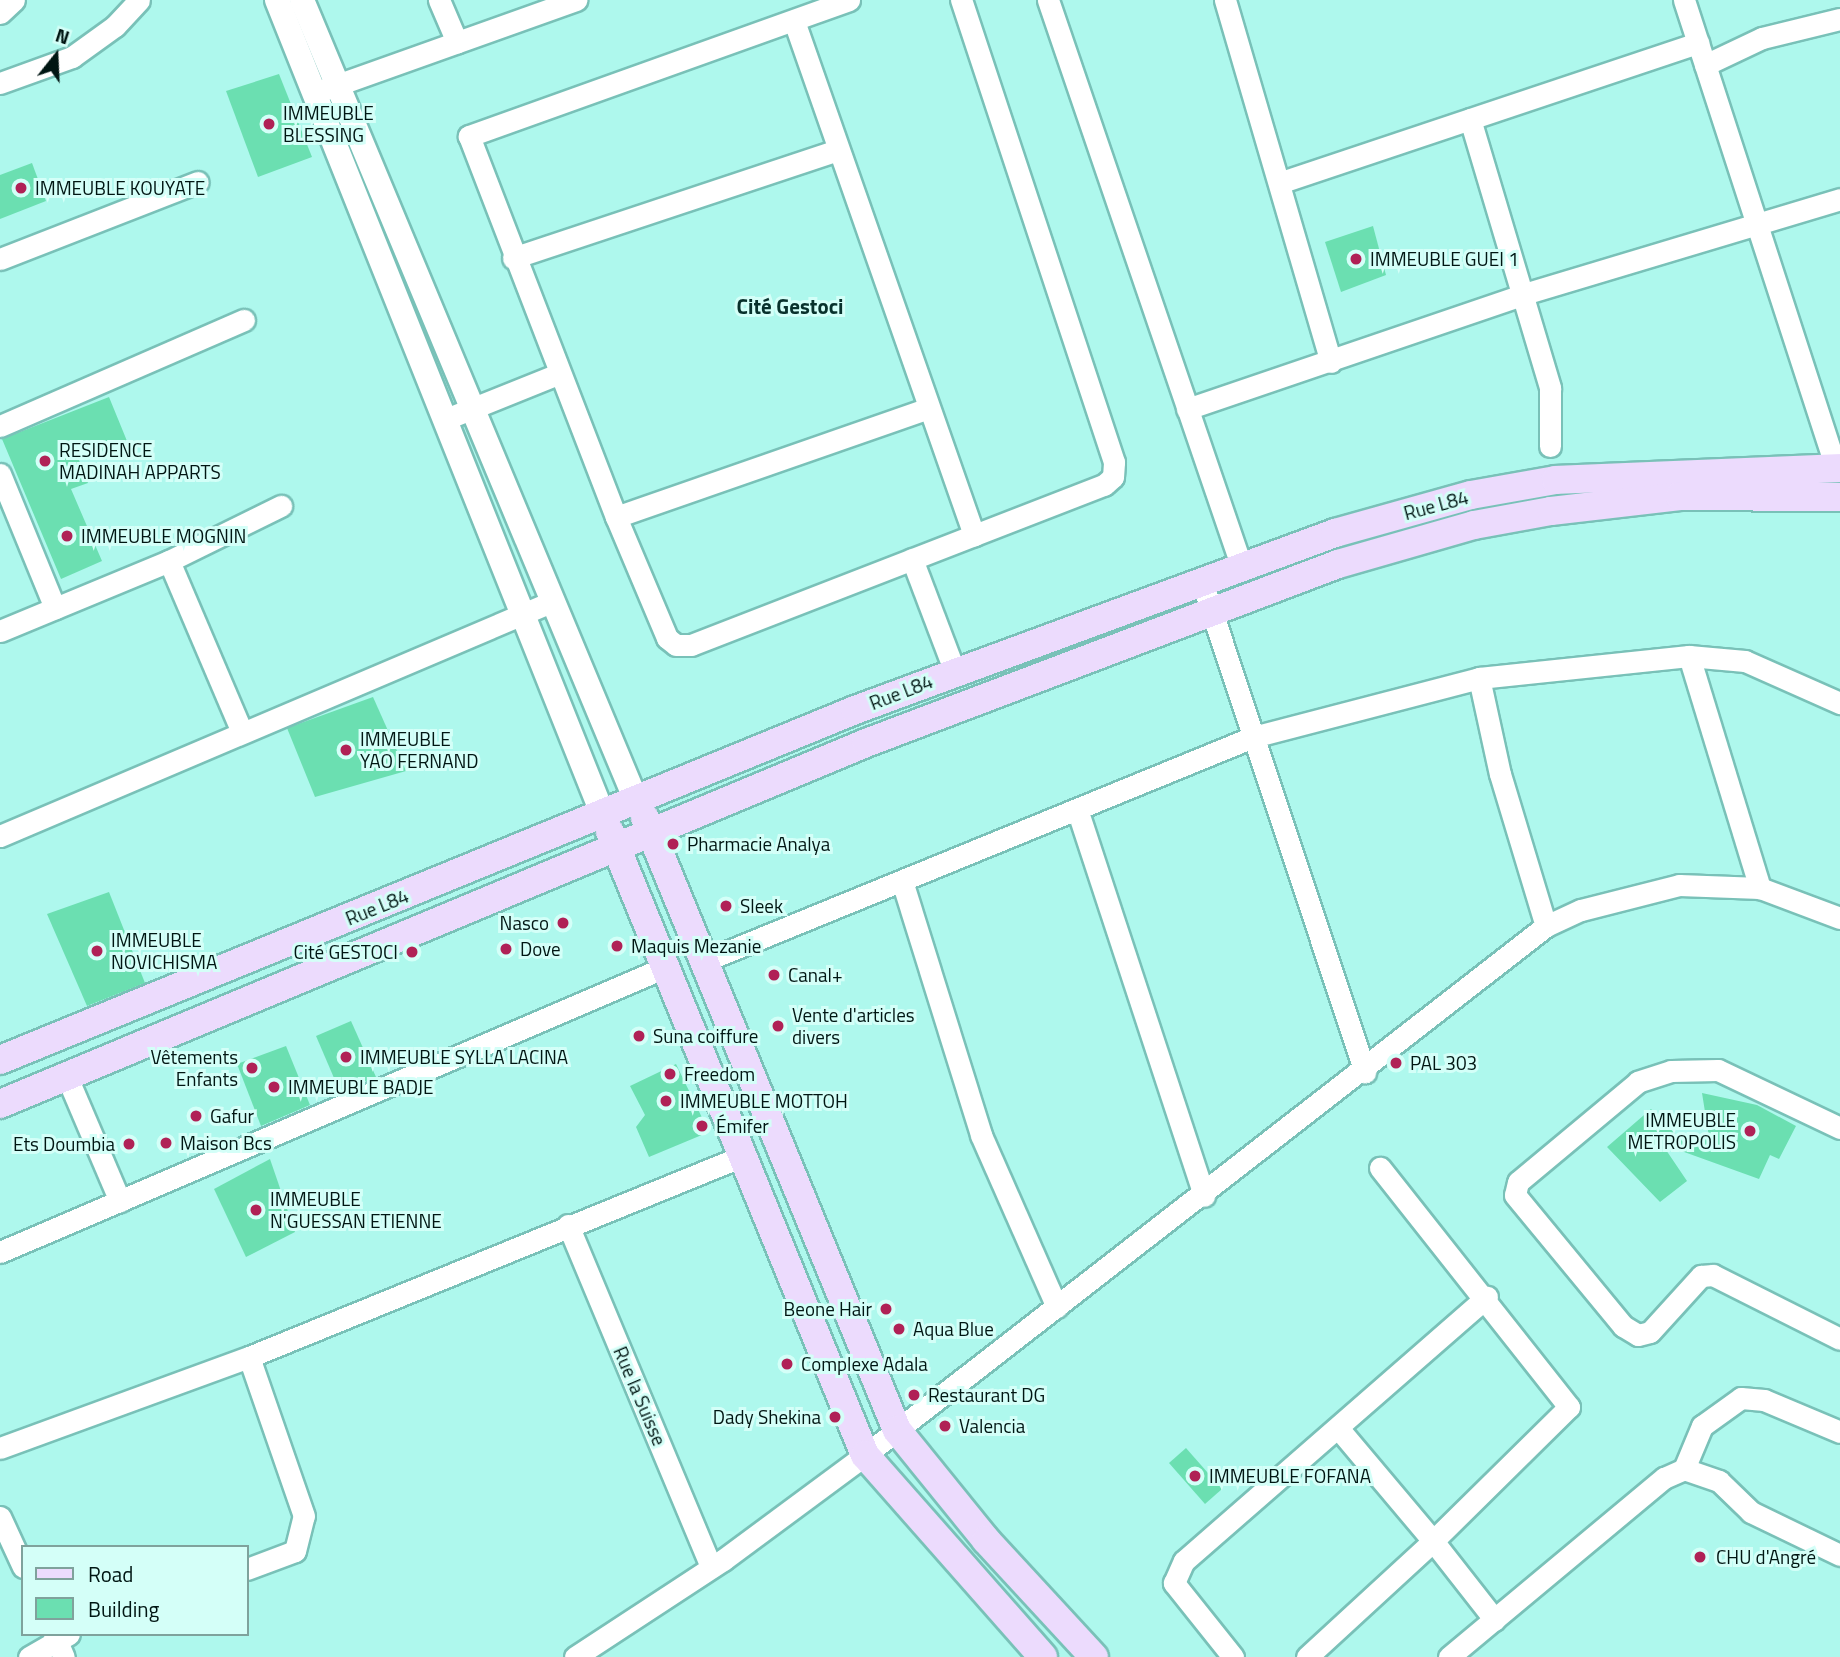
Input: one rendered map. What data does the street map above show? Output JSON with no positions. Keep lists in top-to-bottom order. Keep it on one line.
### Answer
{"streets":{"main road":["Rue L84"],"street":["Rue la Suisse"]},"districts":["Cité Gestoci"],"places":["IMMEUBLE BLESSING","IMMEUBLE KOUYATE","IMMEUBLE GUEI 1","RESIDENCE MADINAH APPARTS","IMMEUBLE MOGNIN","IMMEUBLE YAO FERNAND","Pharmacie Analya","Sleek","Nasco","Maquis Mezanie","Dove","IMMEUBLE NOVICHISMA","Cité GESTOCI","Canal+","Vente d'articles divers","Suna coiffure","IMMEUBLE SYLLA LACINA","PAL 303","Vêtements Enfants","Freedom","IMMEUBLE BADJE","IMMEUBLE MOTTOH","Gafur","Émifer","IMMEUBLE METROPOLIS","Maison Bcs","Ets Doumbia","IMMEUBLE N'GUESSAN ETIENNE","Beone Hair","Aqua Blue","Complexe Adala","Restaurant DG","Dady Shekina","Valencia","IMMEUBLE FOFANA","CHU d'Angré"],"legend":["Road","Building"],"north":"top"}
